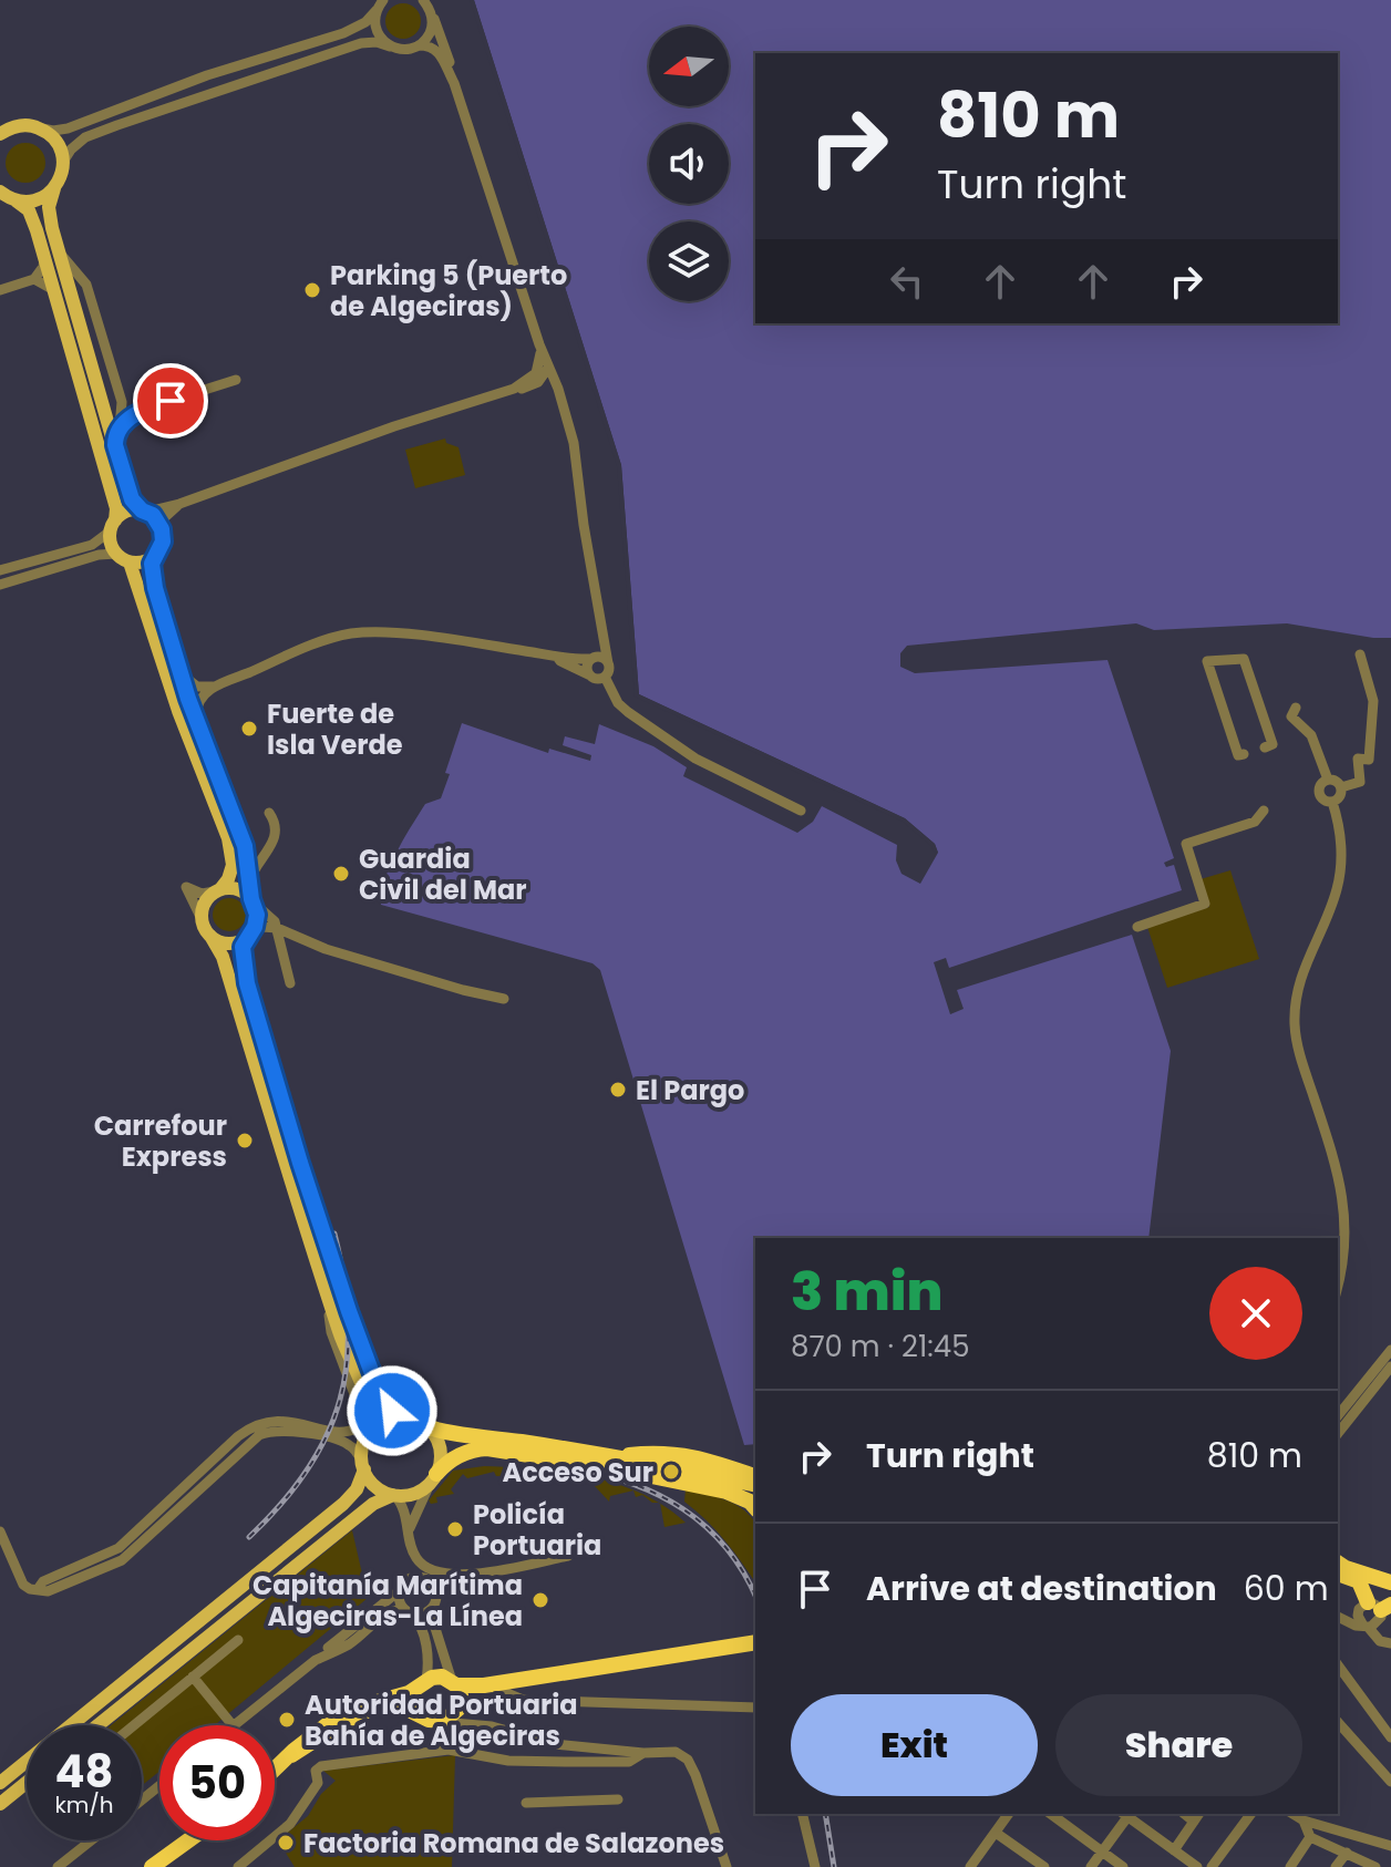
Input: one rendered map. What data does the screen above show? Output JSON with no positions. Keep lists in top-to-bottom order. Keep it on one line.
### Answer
{"places":["Parking 5 (Puerto de Algeciras)","Fuerte de Isla Verde","Guardia Civil del Mar","El Pargo","Carrefour Express","Acceso Sur","Policía Portuaria","Capitanía Marítima Algeciras-La Línea","Autoridad Portuaria Bahía de Algeciras","Factoria Romana de Salazones"],"north":"left","page":{"turn":["810 m","Turn right"],"heading":["3 min","870 m · 21:45"],"list":[{"name":"Turn right","value":"810 m"},{"name":"Arrive at destination","value":"60 m"}],"buttons":["Exit","Share"],"speed":"48 km/h","limit":"50"}}
